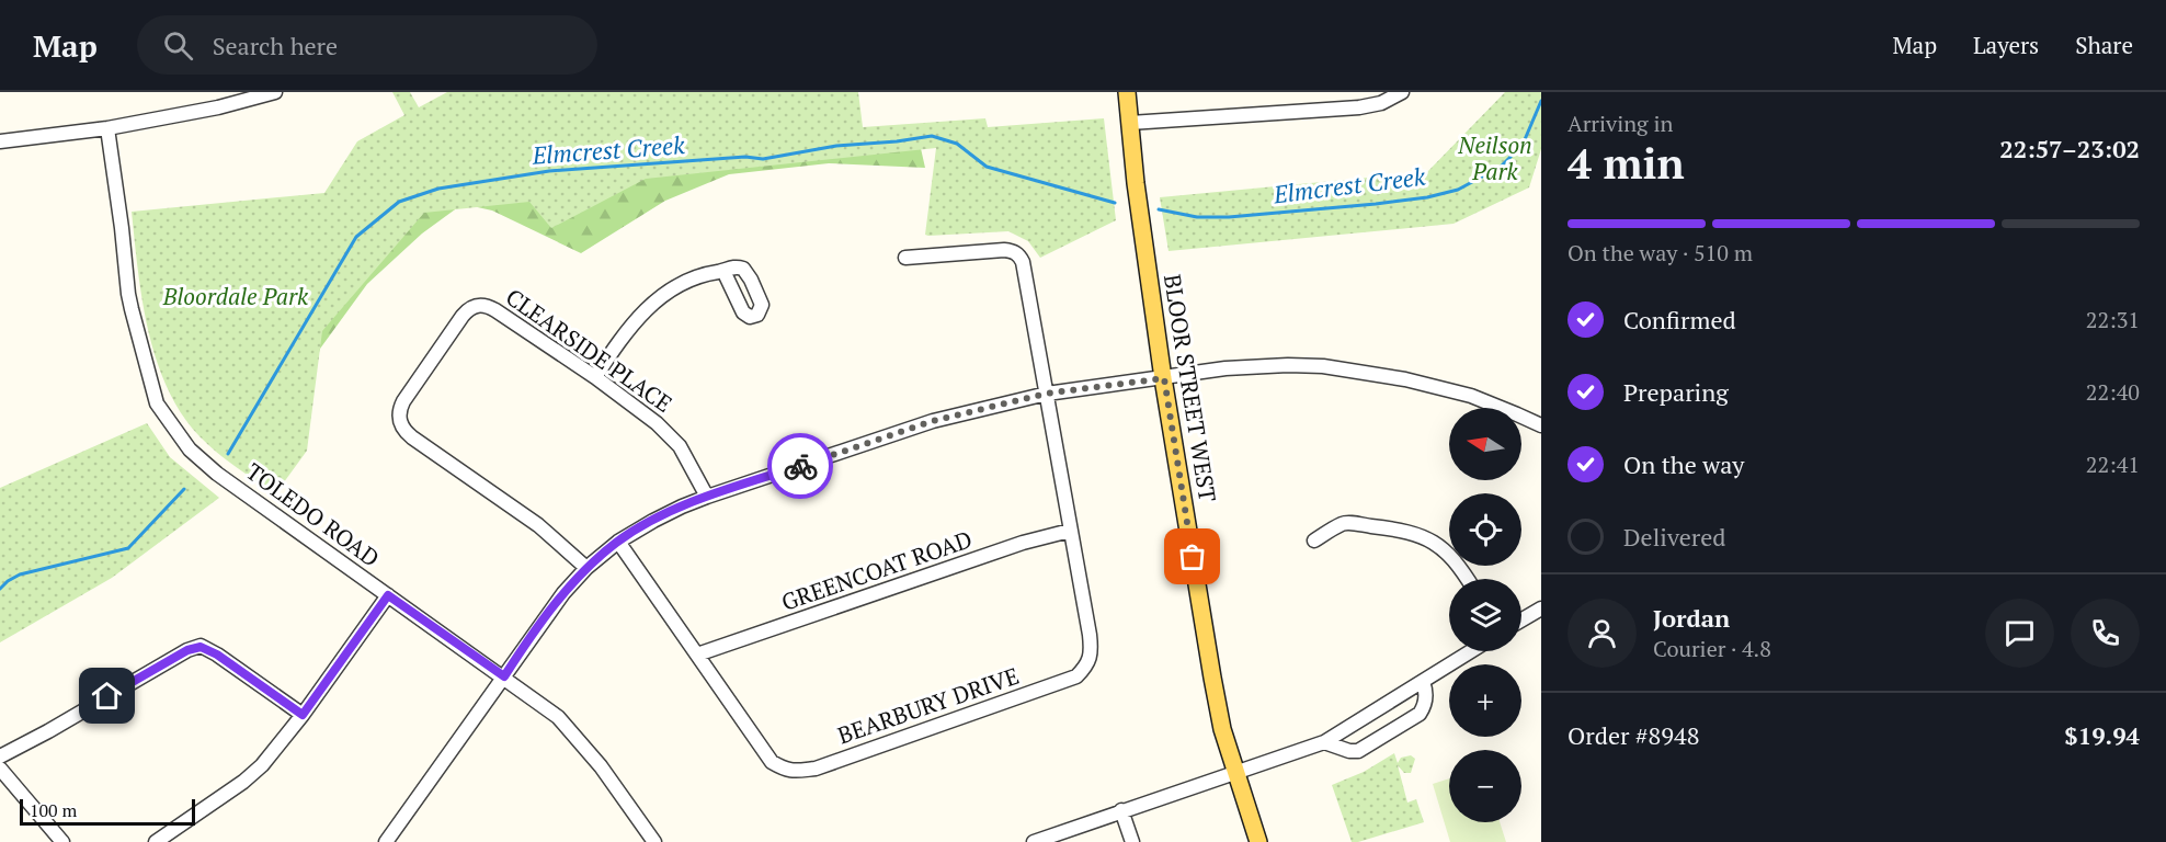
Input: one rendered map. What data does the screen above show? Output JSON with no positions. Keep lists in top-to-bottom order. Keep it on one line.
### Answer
{"streets":{"main road":["BLOOR STREET WEST"],"street":["CLEARSIDE PLACE","TOLEDO ROAD","GREENCOAT ROAD","BEARBURY DRIVE"]},"crossings":[["GREENCOAT ROAD","BEARBURY DRIVE"]],"water":["Elmcrest Creek"],"parks":["Neilson Park","Bloordale Park"],"scale_bar":"100 m","north":"left","page":{"header":"Map","search":"Search here","nav":["Map","Layers","Share"],"heading":["4 min","Arriving in","22:57–23:02"],"panel":["Jordan","Courier · 4.8","Order #8948","$19.94"],"bar":"On the way · 510 m","list":[["Confirmed","22:31"],["Preparing","22:40"],["On the way","22:41"],"Delivered"],"map_buttons":["+","−"],"scale":"100 m"}}
